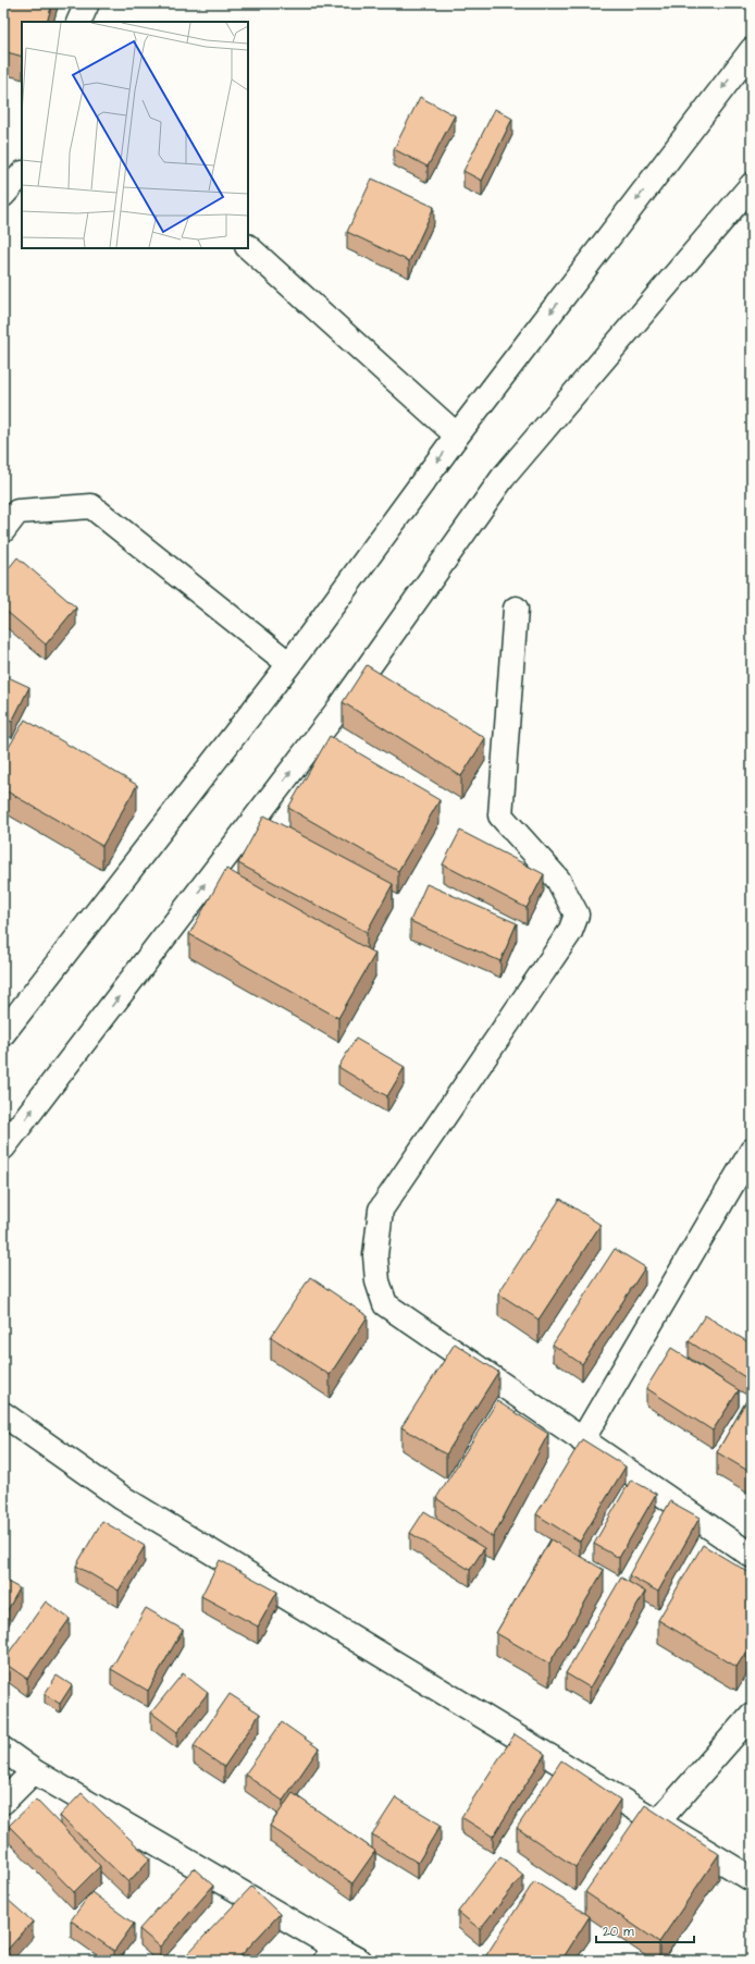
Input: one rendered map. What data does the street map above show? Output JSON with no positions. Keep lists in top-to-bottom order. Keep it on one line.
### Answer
{"scale_bar":"20 m"}
